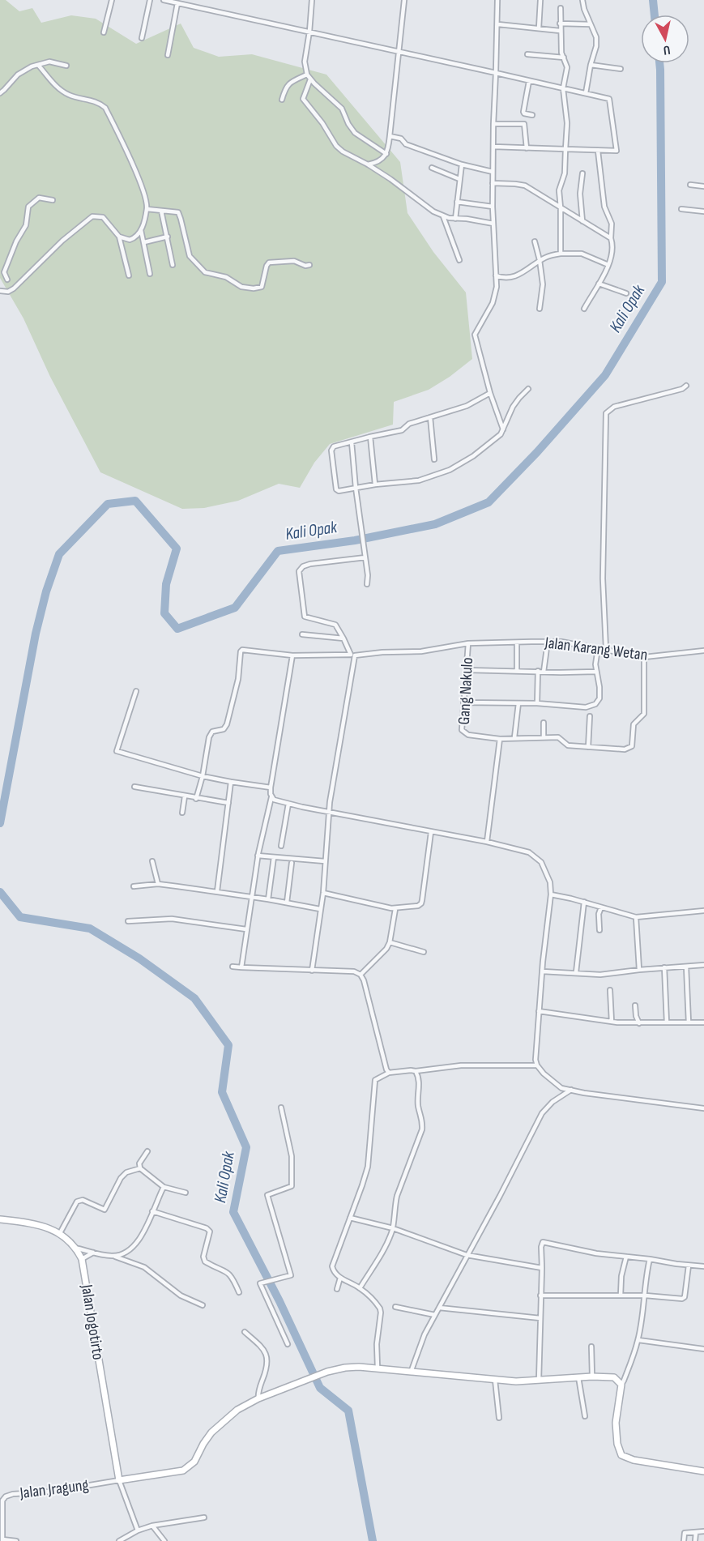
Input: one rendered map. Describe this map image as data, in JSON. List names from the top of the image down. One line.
{"streets":{"street":["Jalan Karang Wetan","Gang Nakulo","Jalan Jogotirto","Jalan Jragung"]},"crossings":[["Jalan Karang Wetan","Gang Nakulo"],["Jalan Jogotirto","Jalan Jragung"]],"water":["Kali Opak"],"north":"bottom"}
